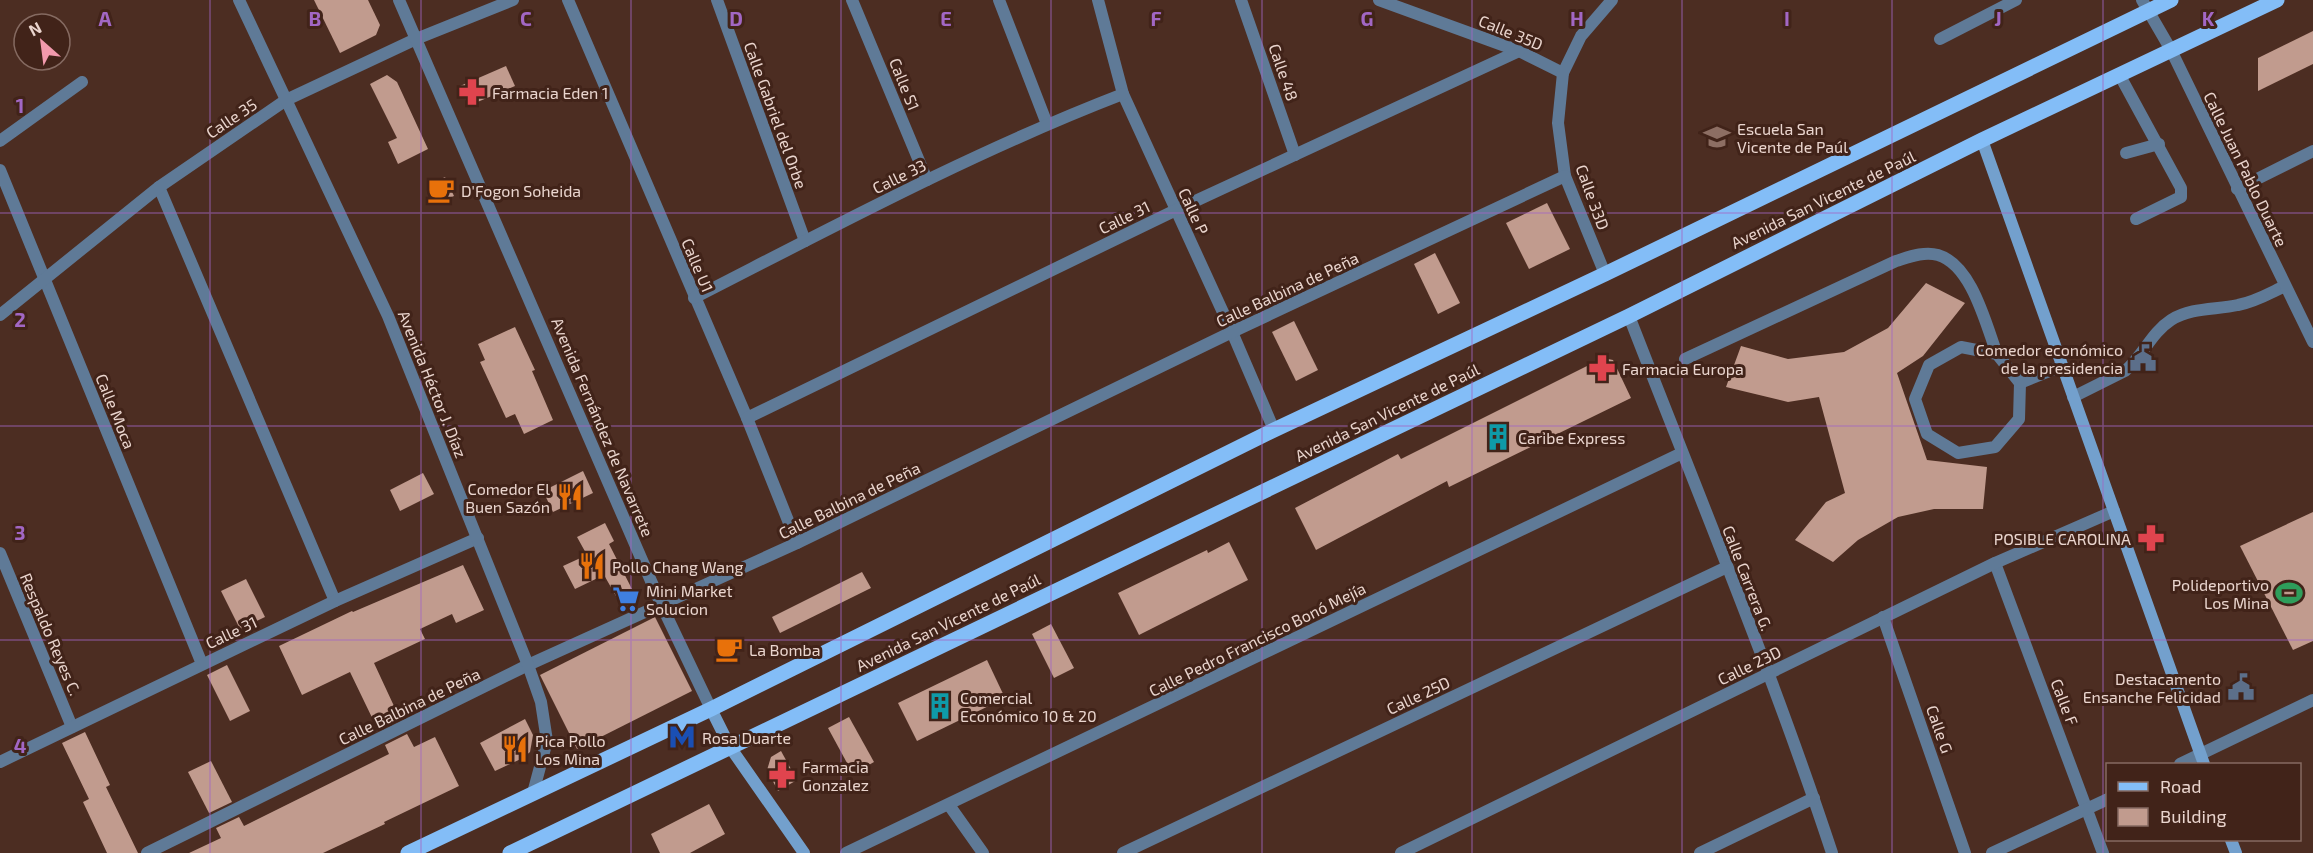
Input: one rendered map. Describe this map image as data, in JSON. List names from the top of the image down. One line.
{"streets":{"main road":["Avenida San Vicente de Paúl","Avenida Fernández de Navarrete"],"street":["Calle 35D","Calle 48","Calle S1","Calle Gabriel del Orbe","Calle 35","Calle Juan Pablo Duarte","Calle 33","Calle 33D","Calle P","Calle 31","Calle U1","Calle Balbina de Peña","Avenida Héctor J. Díaz","Calle Moca","Calle Carrera G.","Respaldo Reyes C.","Calle Pedro Francisco Bonó Mejía","Calle 23D","Calle 25D","Calle F","Calle G"]},"crossings":[["Calle 35D","Calle 33D"],["Calle 35D","Calle 31"],["Calle 48","Calle 31"],["Calle S1","Calle 33"],["Calle Gabriel del Orbe","Calle 33"],["Calle 35","Avenida Héctor J. Díaz"],["Calle 35","Calle Moca"],["Calle 35","Avenida Fernández de Navarrete"],["Calle Juan Pablo Duarte","Avenida San Vicente de Paúl"],["Calle 33","Calle P"],["Calle 33","Calle U1"],["Calle 33D","Avenida San Vicente de Paúl"],["Calle 33D","Calle Balbina de Peña"],["Avenida San Vicente de Paúl","Calle P"],["Avenida San Vicente de Paúl","Avenida Héctor J. Díaz"],["Avenida San Vicente de Paúl","Avenida Fernández de Navarrete"],["Avenida San Vicente de Paúl","Calle Carrera G."],["Calle P","Calle 31"],["Calle P","Calle Balbina de Peña"],["Calle 31","Calle U1"],["Calle 31","Avenida Héctor J. Díaz"],["Calle 31","Calle Moca"],["Calle 31","Respaldo Reyes C."],["Calle U1","Calle Balbina de Peña"],["Calle Balbina de Peña","Avenida Héctor J. Díaz"],["Calle Balbina de Peña","Avenida Fernández de Navarrete"],["Calle Carrera G.","Calle Pedro Francisco Bonó Mejía"],["Calle Carrera G.","Calle 23D"],["Calle Carrera G.","Calle 25D"],["Calle 23D","Calle F"],["Calle 23D","Calle G"]],"places":{"pharmacy":["Farmacia Eden 1","Farmacia Europa","POSIBLE CAROLINA","Farmacia Gonzalez"],"school or university":["Escuela San Vicente de Paúl"],"cafe":["D'Fogon Soheida","La Bomba"],"public building":["Comedor económico de la presidencia","Destacamento Ensanche Felicidad"],"building":["Caribe Express","Comercial Económico 10 & 20"],"restaurant":["Comedor El Buen Sazón","Pollo Chang Wang","Pica Pollo Los Mina"],"sports":["Polideportivo Los Mina"],"supermarket":["Mini Market Solucion"],"metro station":["Rosa Duarte"]},"legend":["Road","Building"],"north":"top left","grid":{"columns":["A","B","C","D","E","F","G","H","I","J","K"],"rows":["1","2","3","4"]}}
